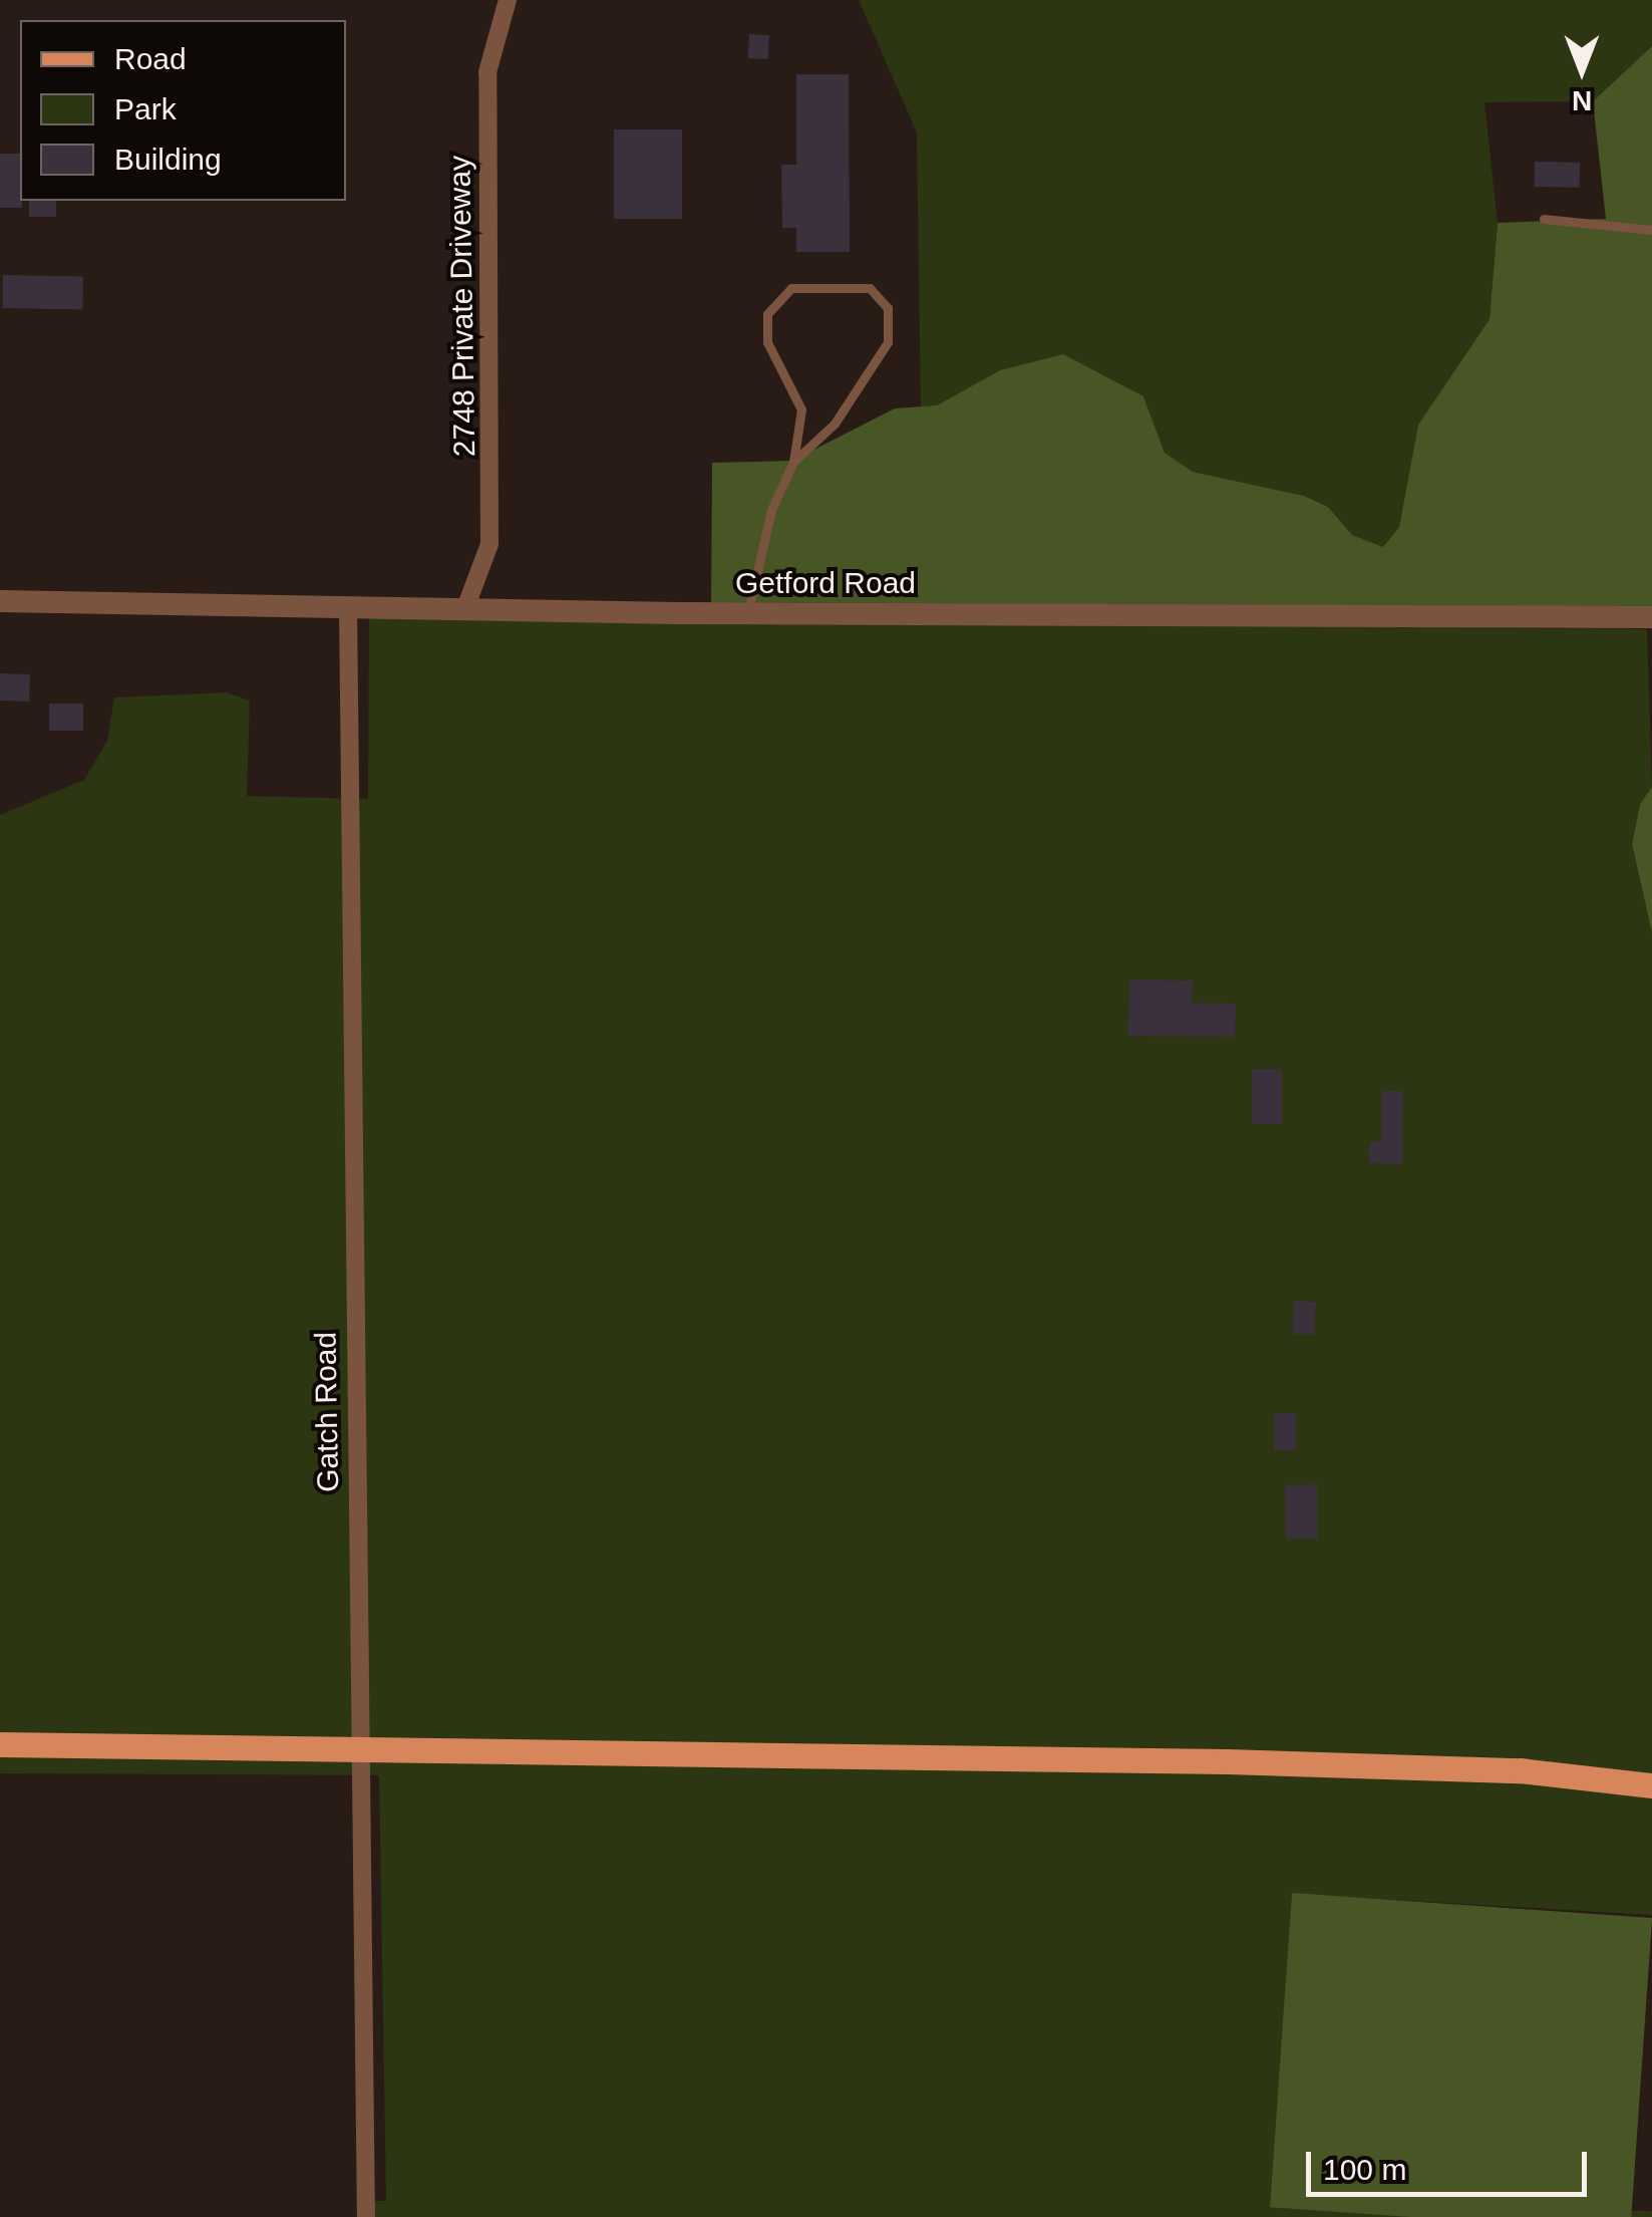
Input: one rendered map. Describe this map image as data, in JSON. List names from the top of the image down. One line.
{"streets":{"street":["2748 Private Driveway","Getford Road","Gatch Road"]},"crossings":[["2748 Private Driveway","Getford Road"],["Getford Road","Gatch Road"]],"legend":["Road","Park","Building"],"scale_bar":"100 m","north":"bottom"}
